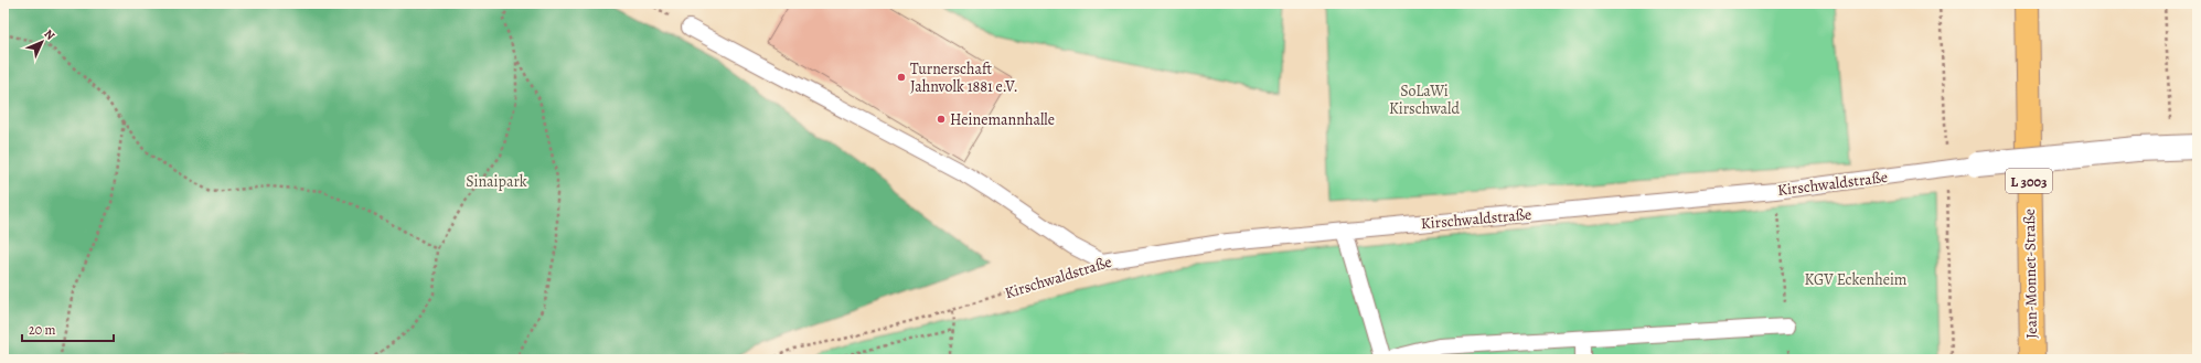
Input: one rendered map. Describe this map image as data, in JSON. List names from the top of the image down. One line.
{"streets":{"main road":["L 3003","Jean-Monnet-Straße"],"street":["Kirschwaldstraße"]},"parks":["SoLaWi Kirschwald","Sinaipark","KGV Eckenheim"],"places":["Turnerschaft Jahnvolk 1881 e.V.","Heinemannhalle"],"scale_bar":"20 m","north":"top right"}
